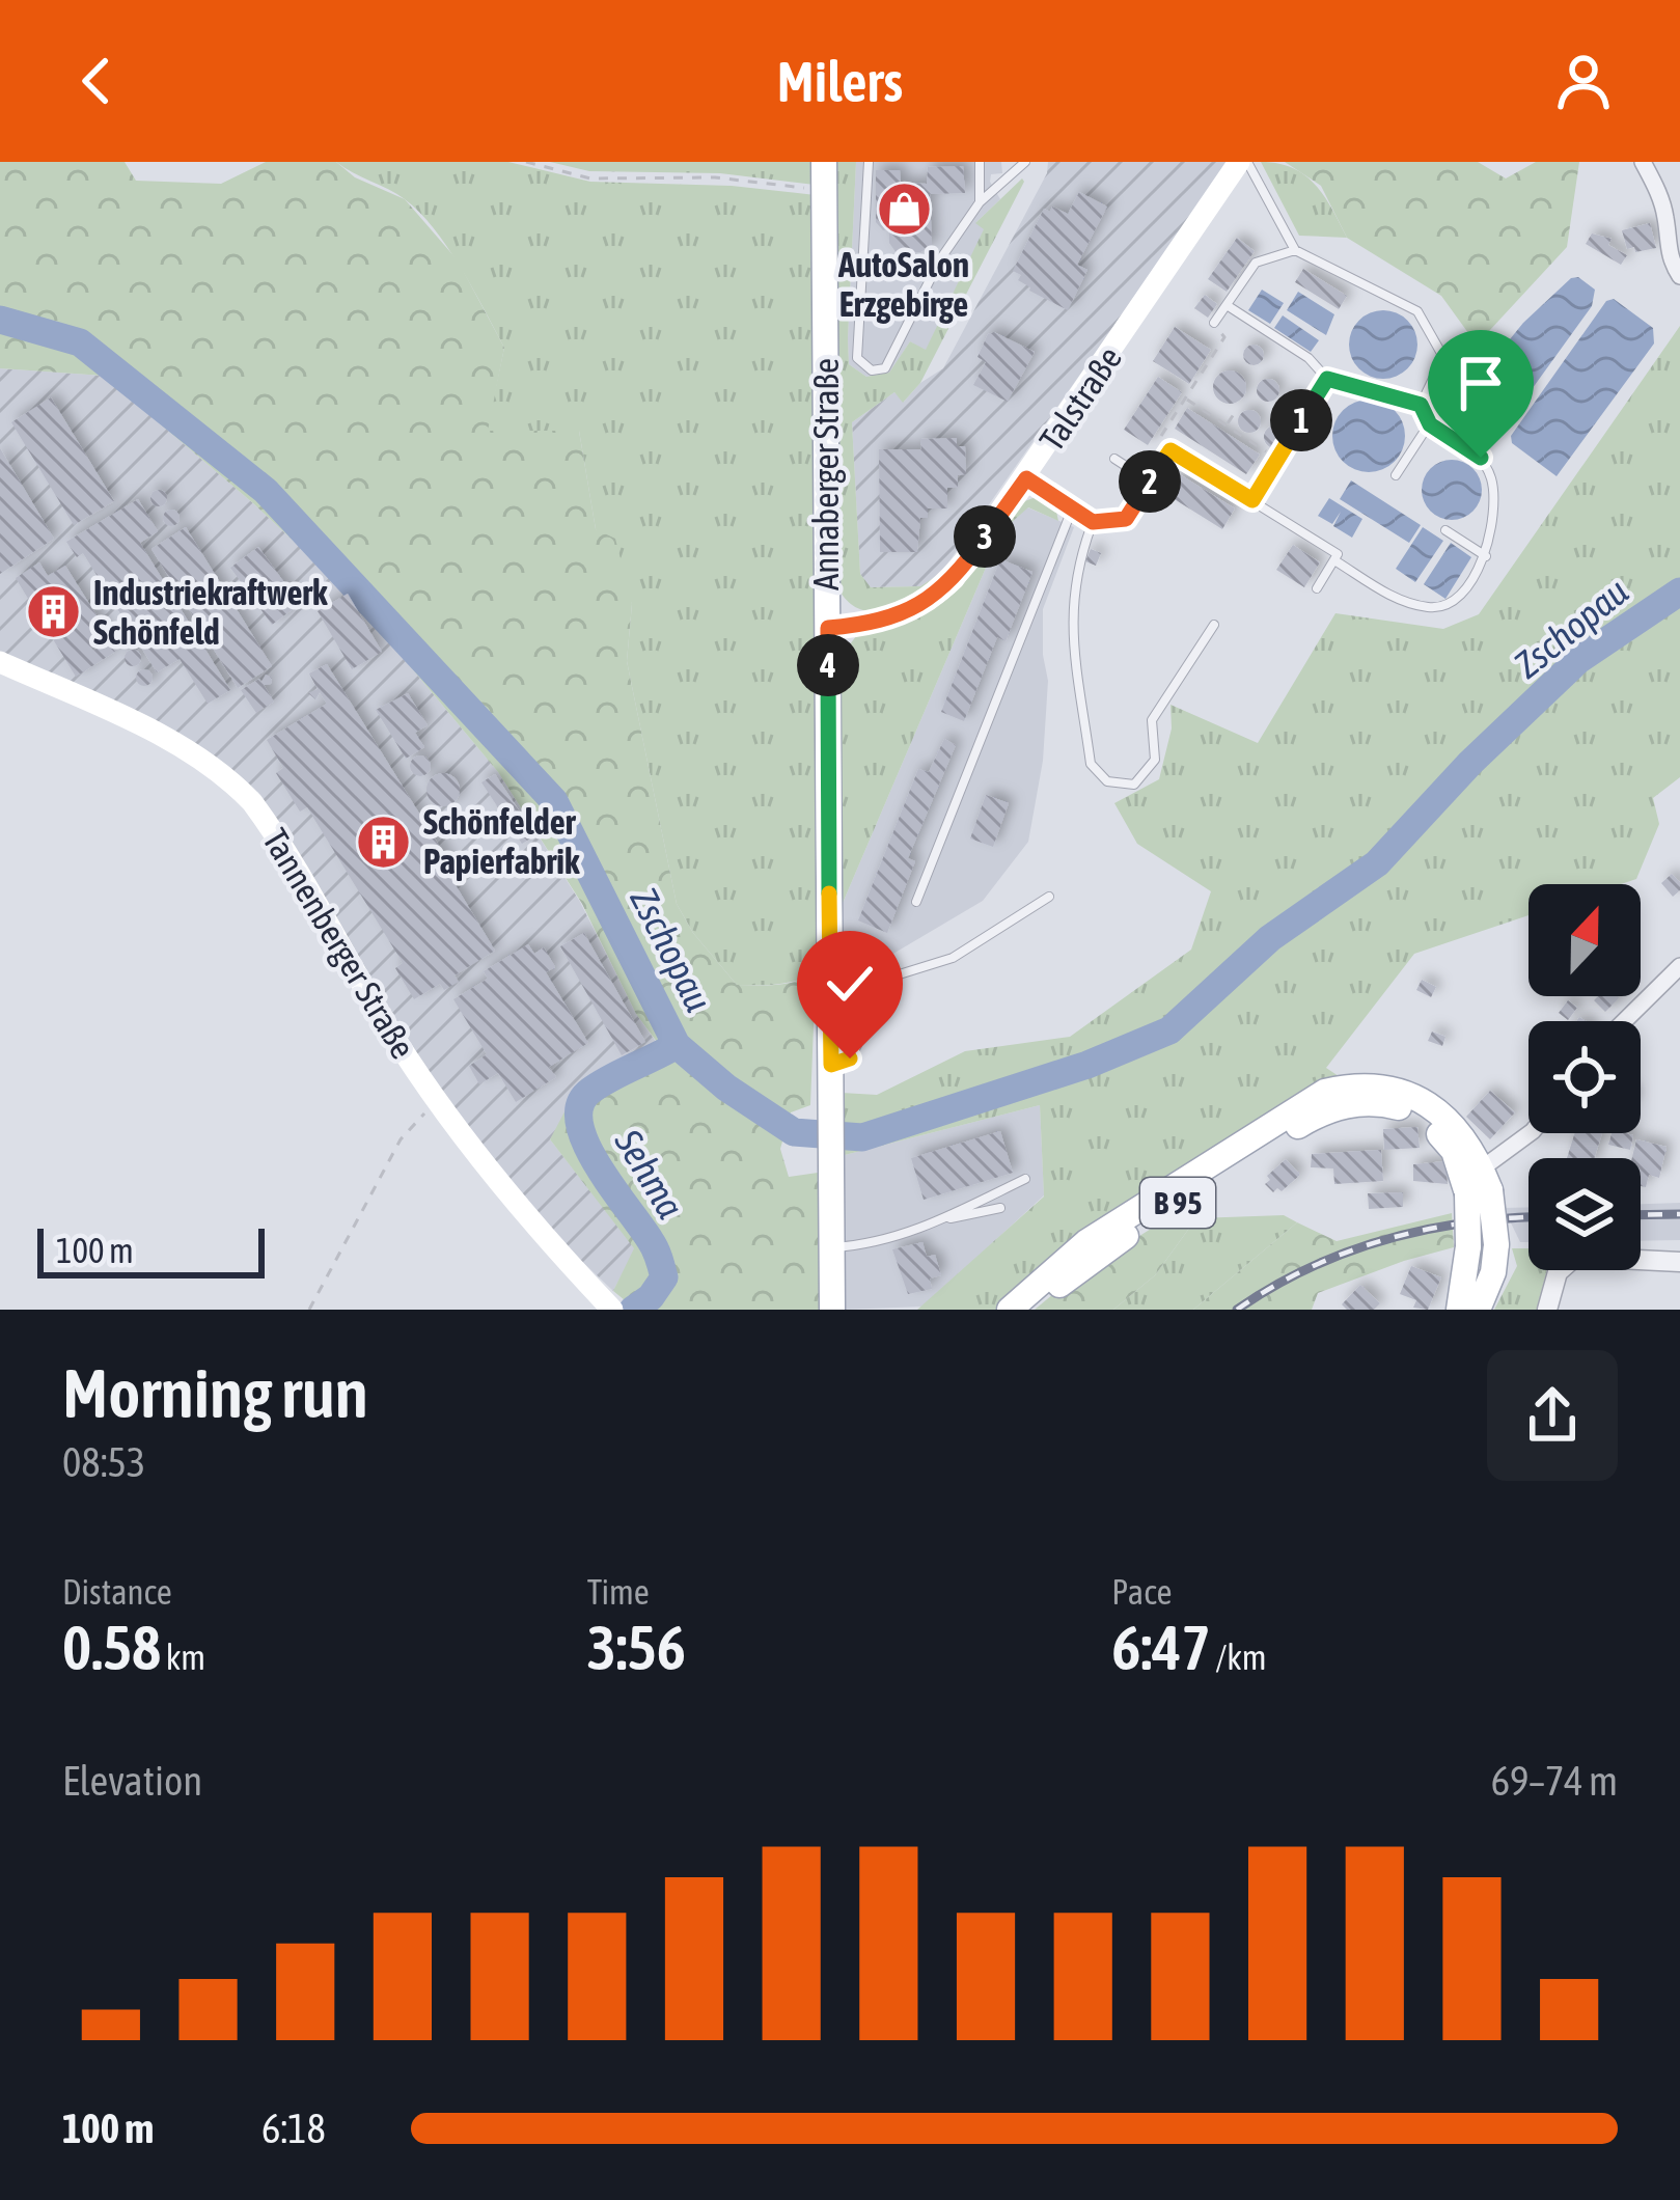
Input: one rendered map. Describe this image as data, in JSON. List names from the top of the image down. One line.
{"streets":{"main road":["Talstraße","Annaberger Straße","Tannenberger Straße","B 95"]},"crossings":[["Talstraße","Annaberger Straße"]],"water":["Zschopau","Sehma"],"places":{"shop":["AutoSalon Erzgebirge"],"building":["Industriekraftwerk Schönfeld","Schönfelder Papierfabrik"]},"scale_bar":"100 m","north":"top","page":{"header":"Milers","pins":["1","2","3","4"],"scale":"100 m","heading":["Morning run","08:53"],"stats":[["Distance","0.58 km"],["Time","3:56"],["Pace","6:47 /km"]],"chart":["Elevation","69–74 m"],"list":[{"name":"100 m","note":"6:18"}]}}
